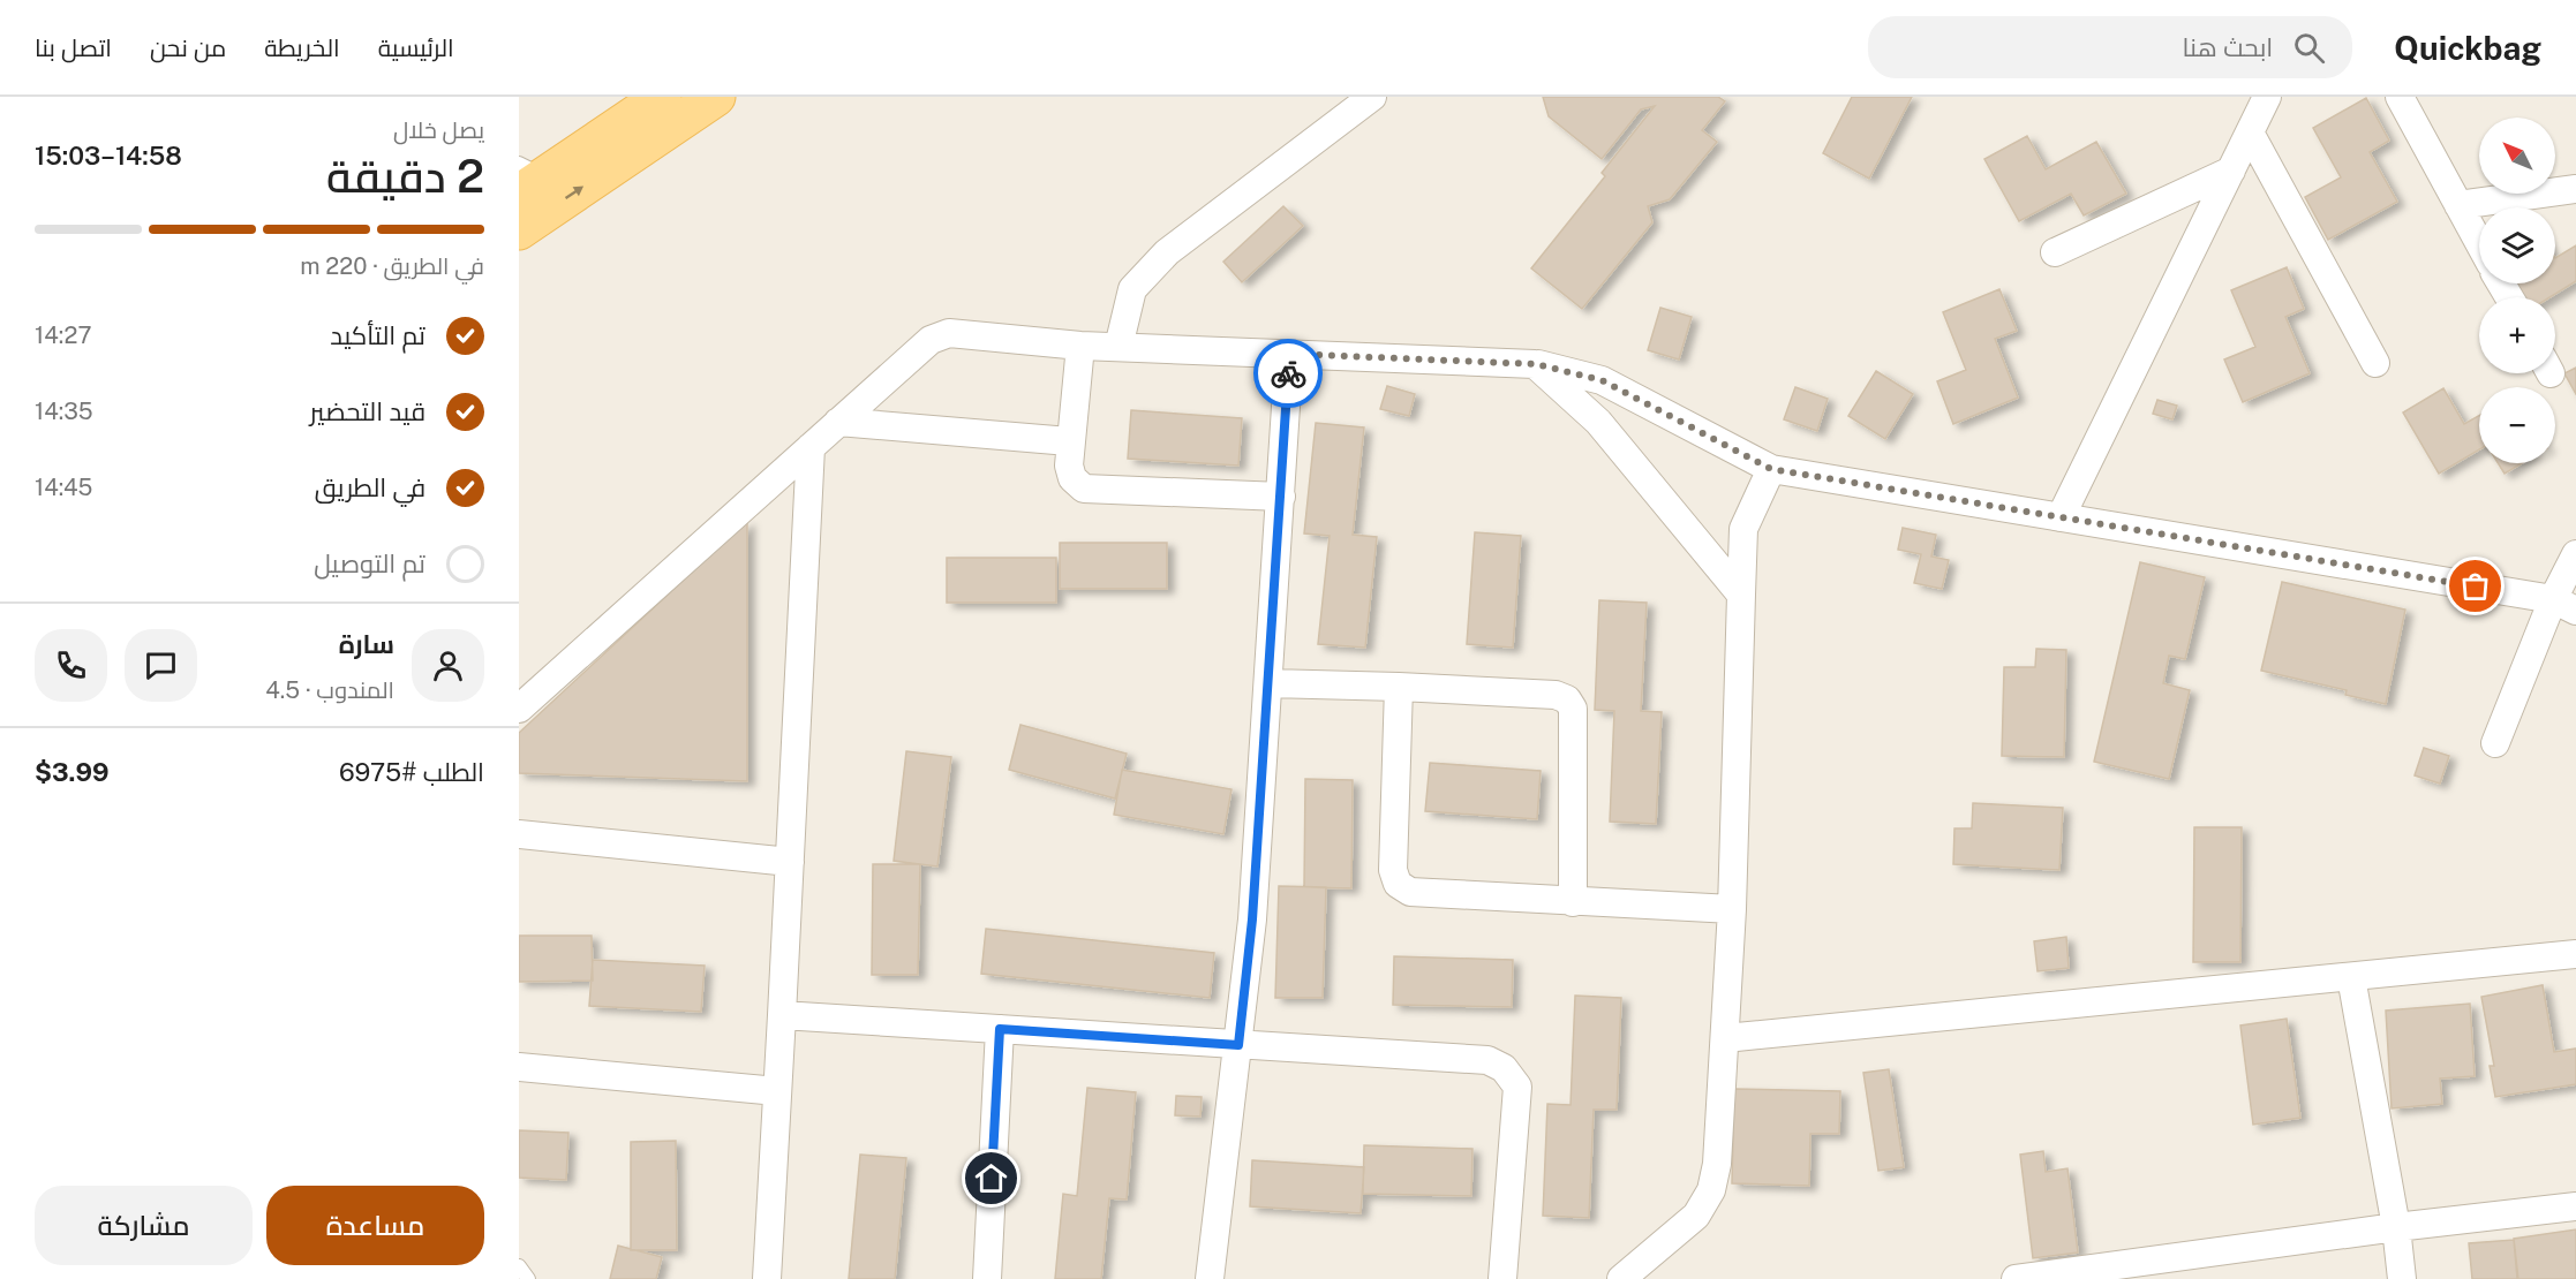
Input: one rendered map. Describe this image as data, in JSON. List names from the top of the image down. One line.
{"north":"top left","page":{"header":"Quickbag","search":"ابحث هنا","nav":["الرئيسية","الخريطة","من نحن","اتصل بنا"],"heading":["2 دقيقة","يصل خلال","14:58–15:03"],"panel":["سارة","المندوب · 4.5","الطلب #6975","$3.99"],"map_buttons":["+","−"],"bar":"في الطريق · 220 m","list":[["تم التأكيد","14:27"],["قيد التحضير","14:35"],["في الطريق","14:45"],"تم التوصيل"],"buttons":["مساعدة","مشاركة"]}}
